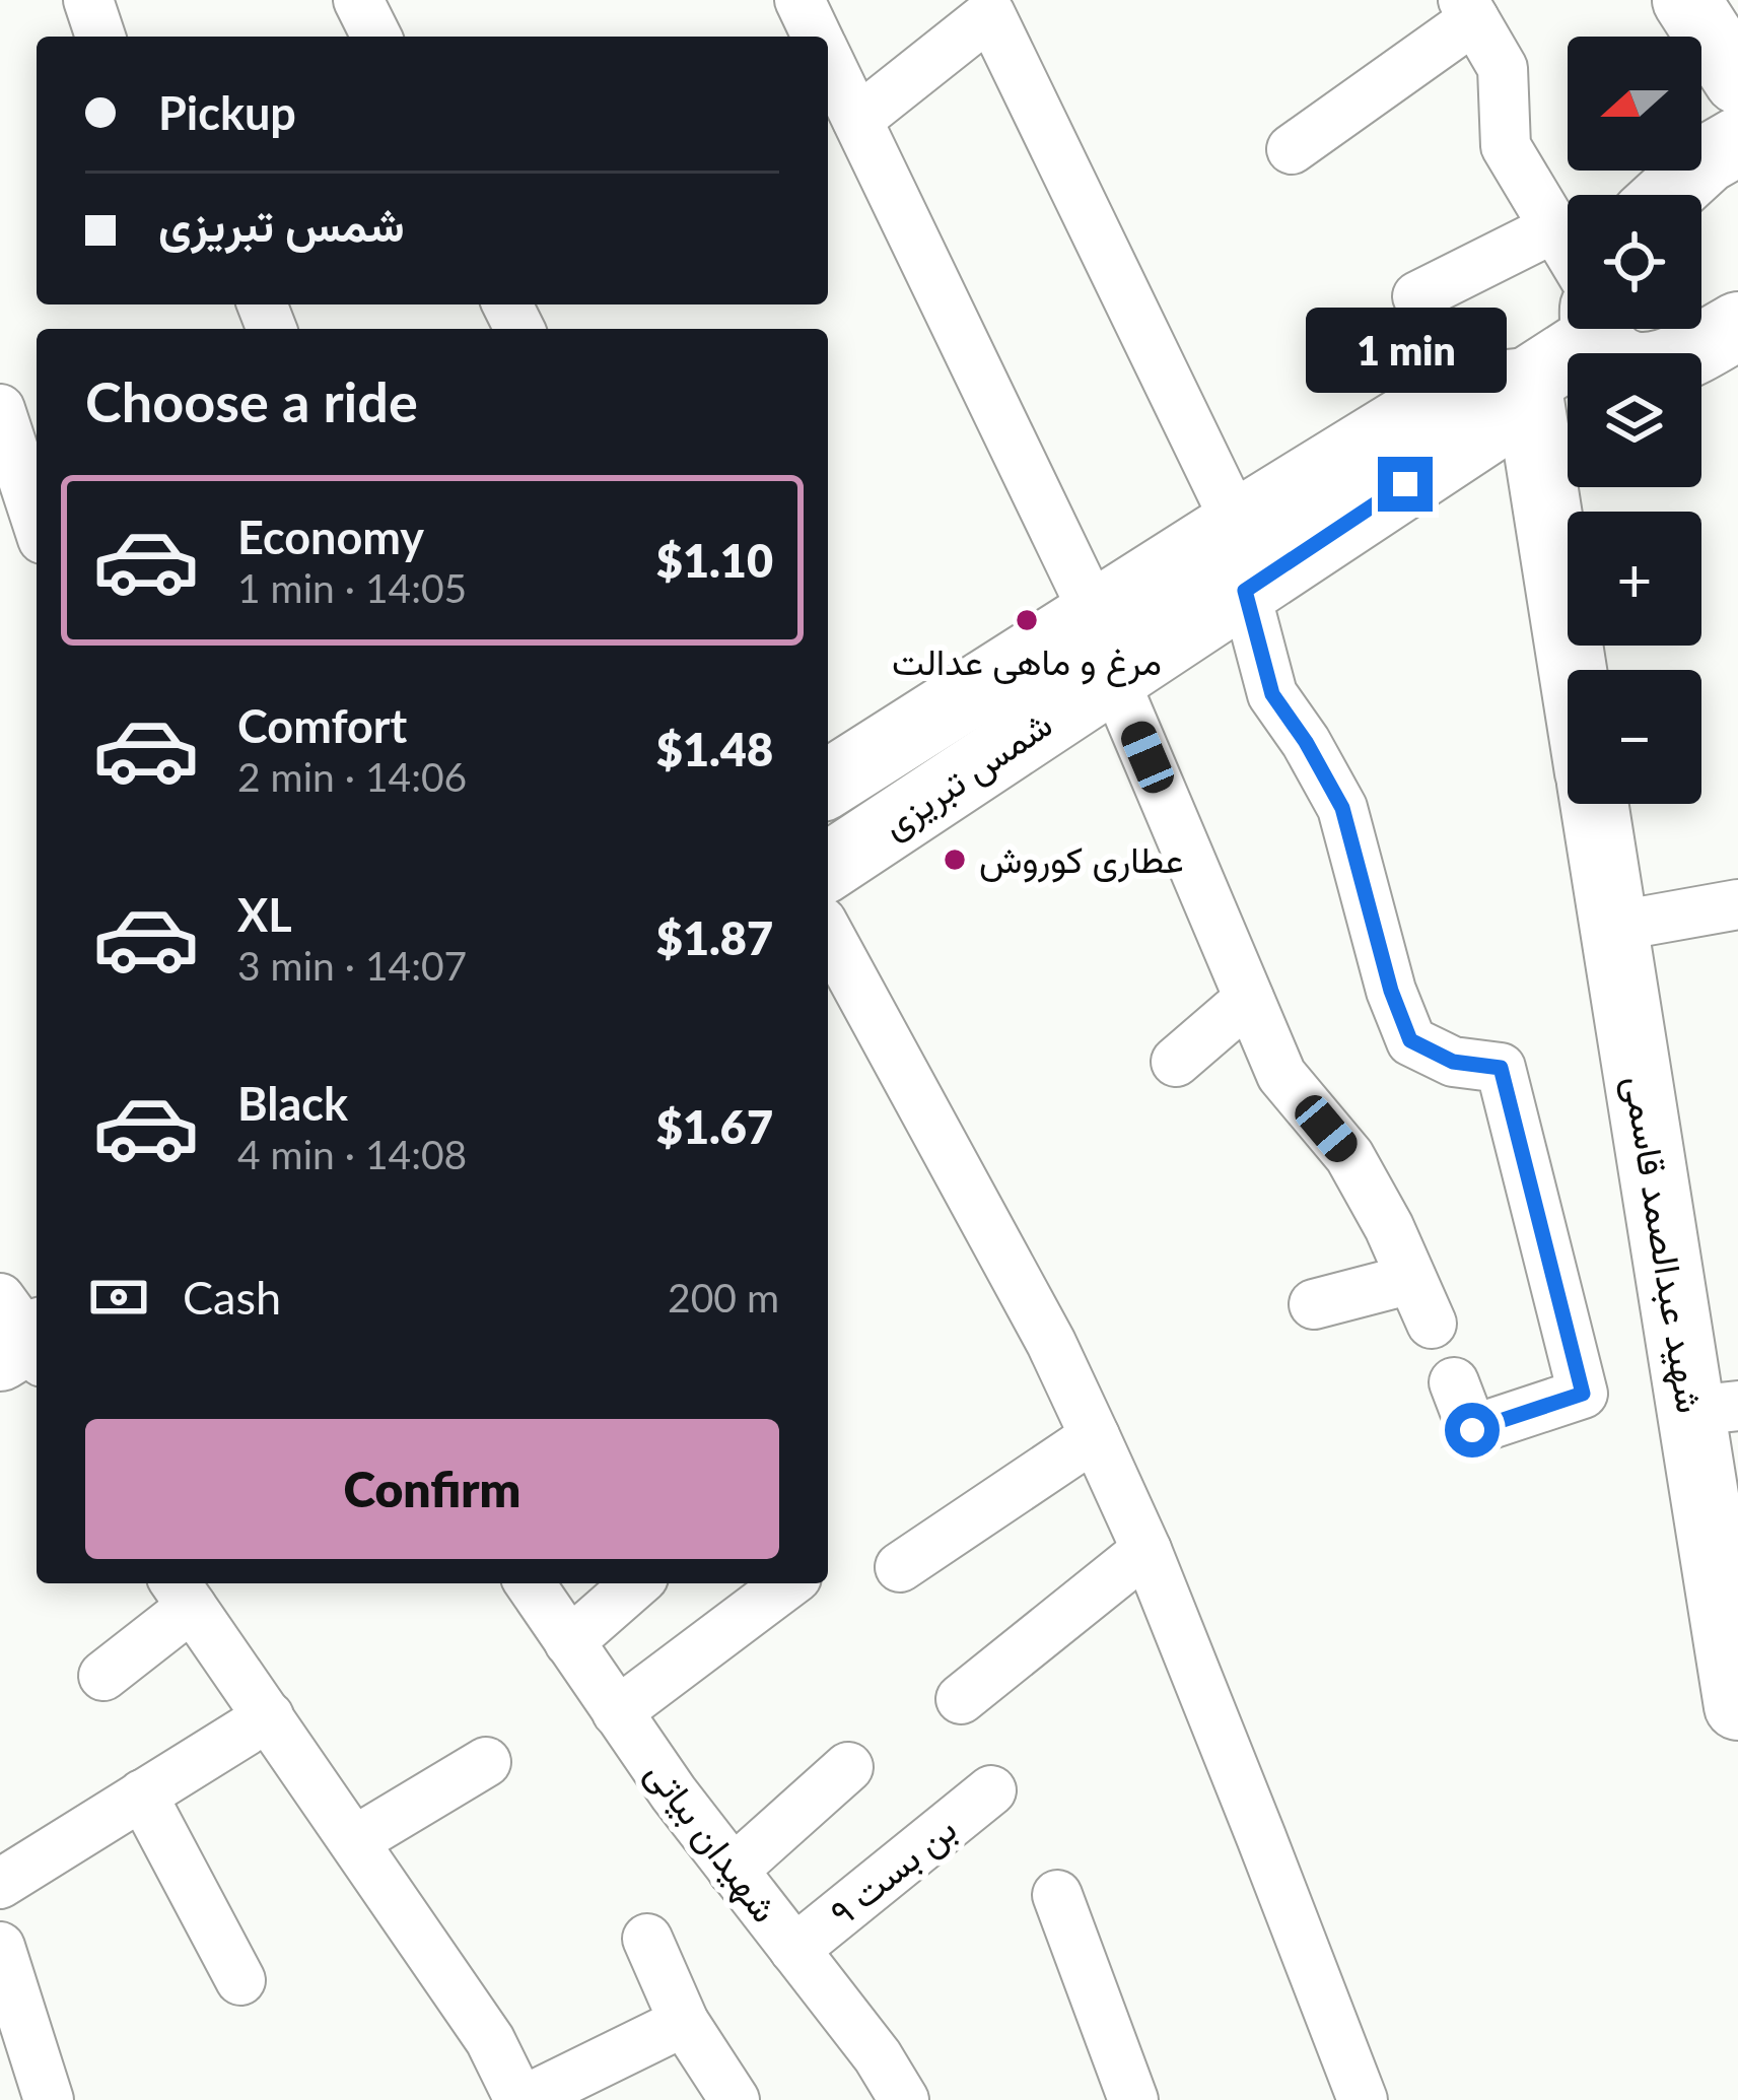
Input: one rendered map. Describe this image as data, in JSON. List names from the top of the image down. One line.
{"streets":{"main road":["شمس تبریزی","شهید عبدالصمد قاسمی"],"street":["شهیدان بیاتی","بن بست ۹"]},"crossings":[["شهیدان بیاتی","بن بست ۹"]],"places":["مرغ و ماهی عدالت","عطاری کوروش"],"north":"left","page":{"map_buttons":["+","−"],"banner":["Pickup","شمس تبریزی"],"bubble":"1 min","heading":"Choose a ride","list":[{"name":"Economy","note":"1 min · 14:05","value":"$1.10"},{"name":"Comfort","note":"2 min · 14:06","value":"$1.48"},{"name":"XL","note":"3 min · 14:07","value":"$1.87"},{"name":"Black","note":"4 min · 14:08","value":"$1.67"}],"pay":["Cash","200 m"],"buttons":"Confirm"}}
